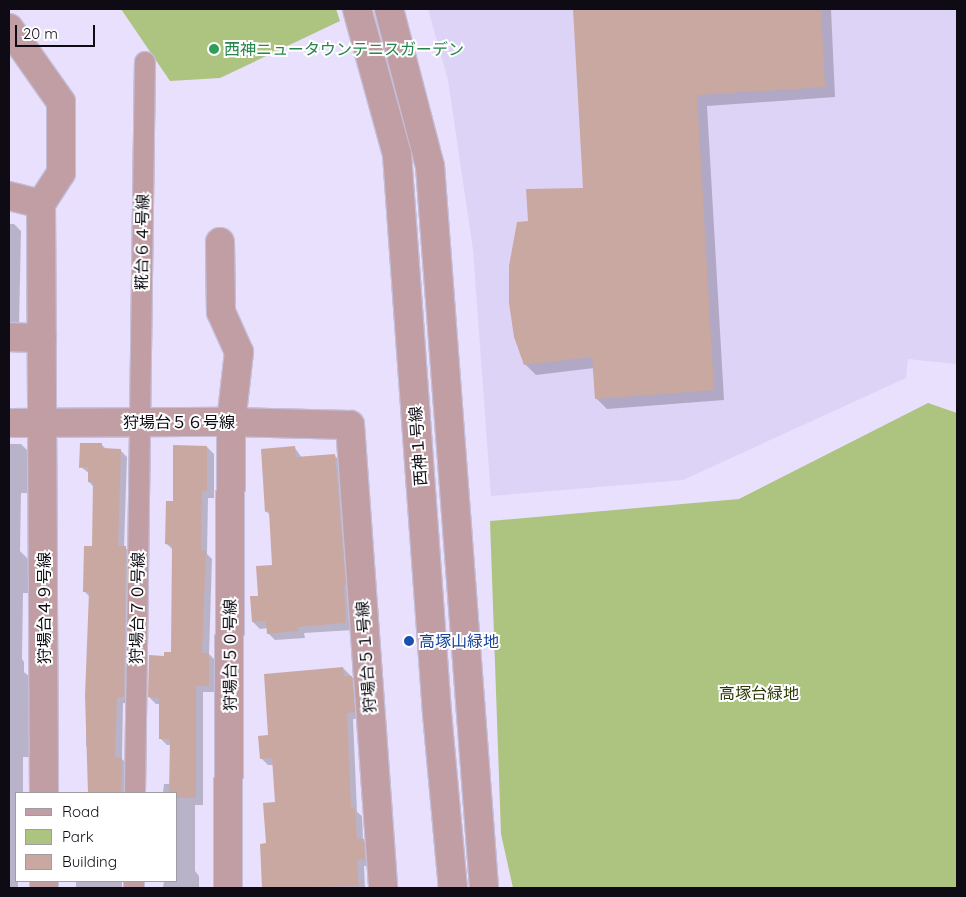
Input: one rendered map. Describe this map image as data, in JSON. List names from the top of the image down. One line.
{"streets":{"street":["糀台６４号線","狩場台５６号線","西神１号線","狩場台４９号線","狩場台７０号線","狩場台５０号線","狩場台５１号線"]},"crossings":[["糀台６４号線","狩場台５６号線"],["糀台６４号線","狩場台７０号線"],["狩場台５６号線","狩場台４９号線"],["狩場台５６号線","狩場台７０号線"],["狩場台５６号線","狩場台５０号線"],["狩場台５６号線","狩場台５１号線"]],"parks":["高塚台緑地"],"places":["西神ニュータウンテニスガーデン","高塚山緑地"],"legend":["Road","Park","Building"],"scale_bar":"20 m"}
